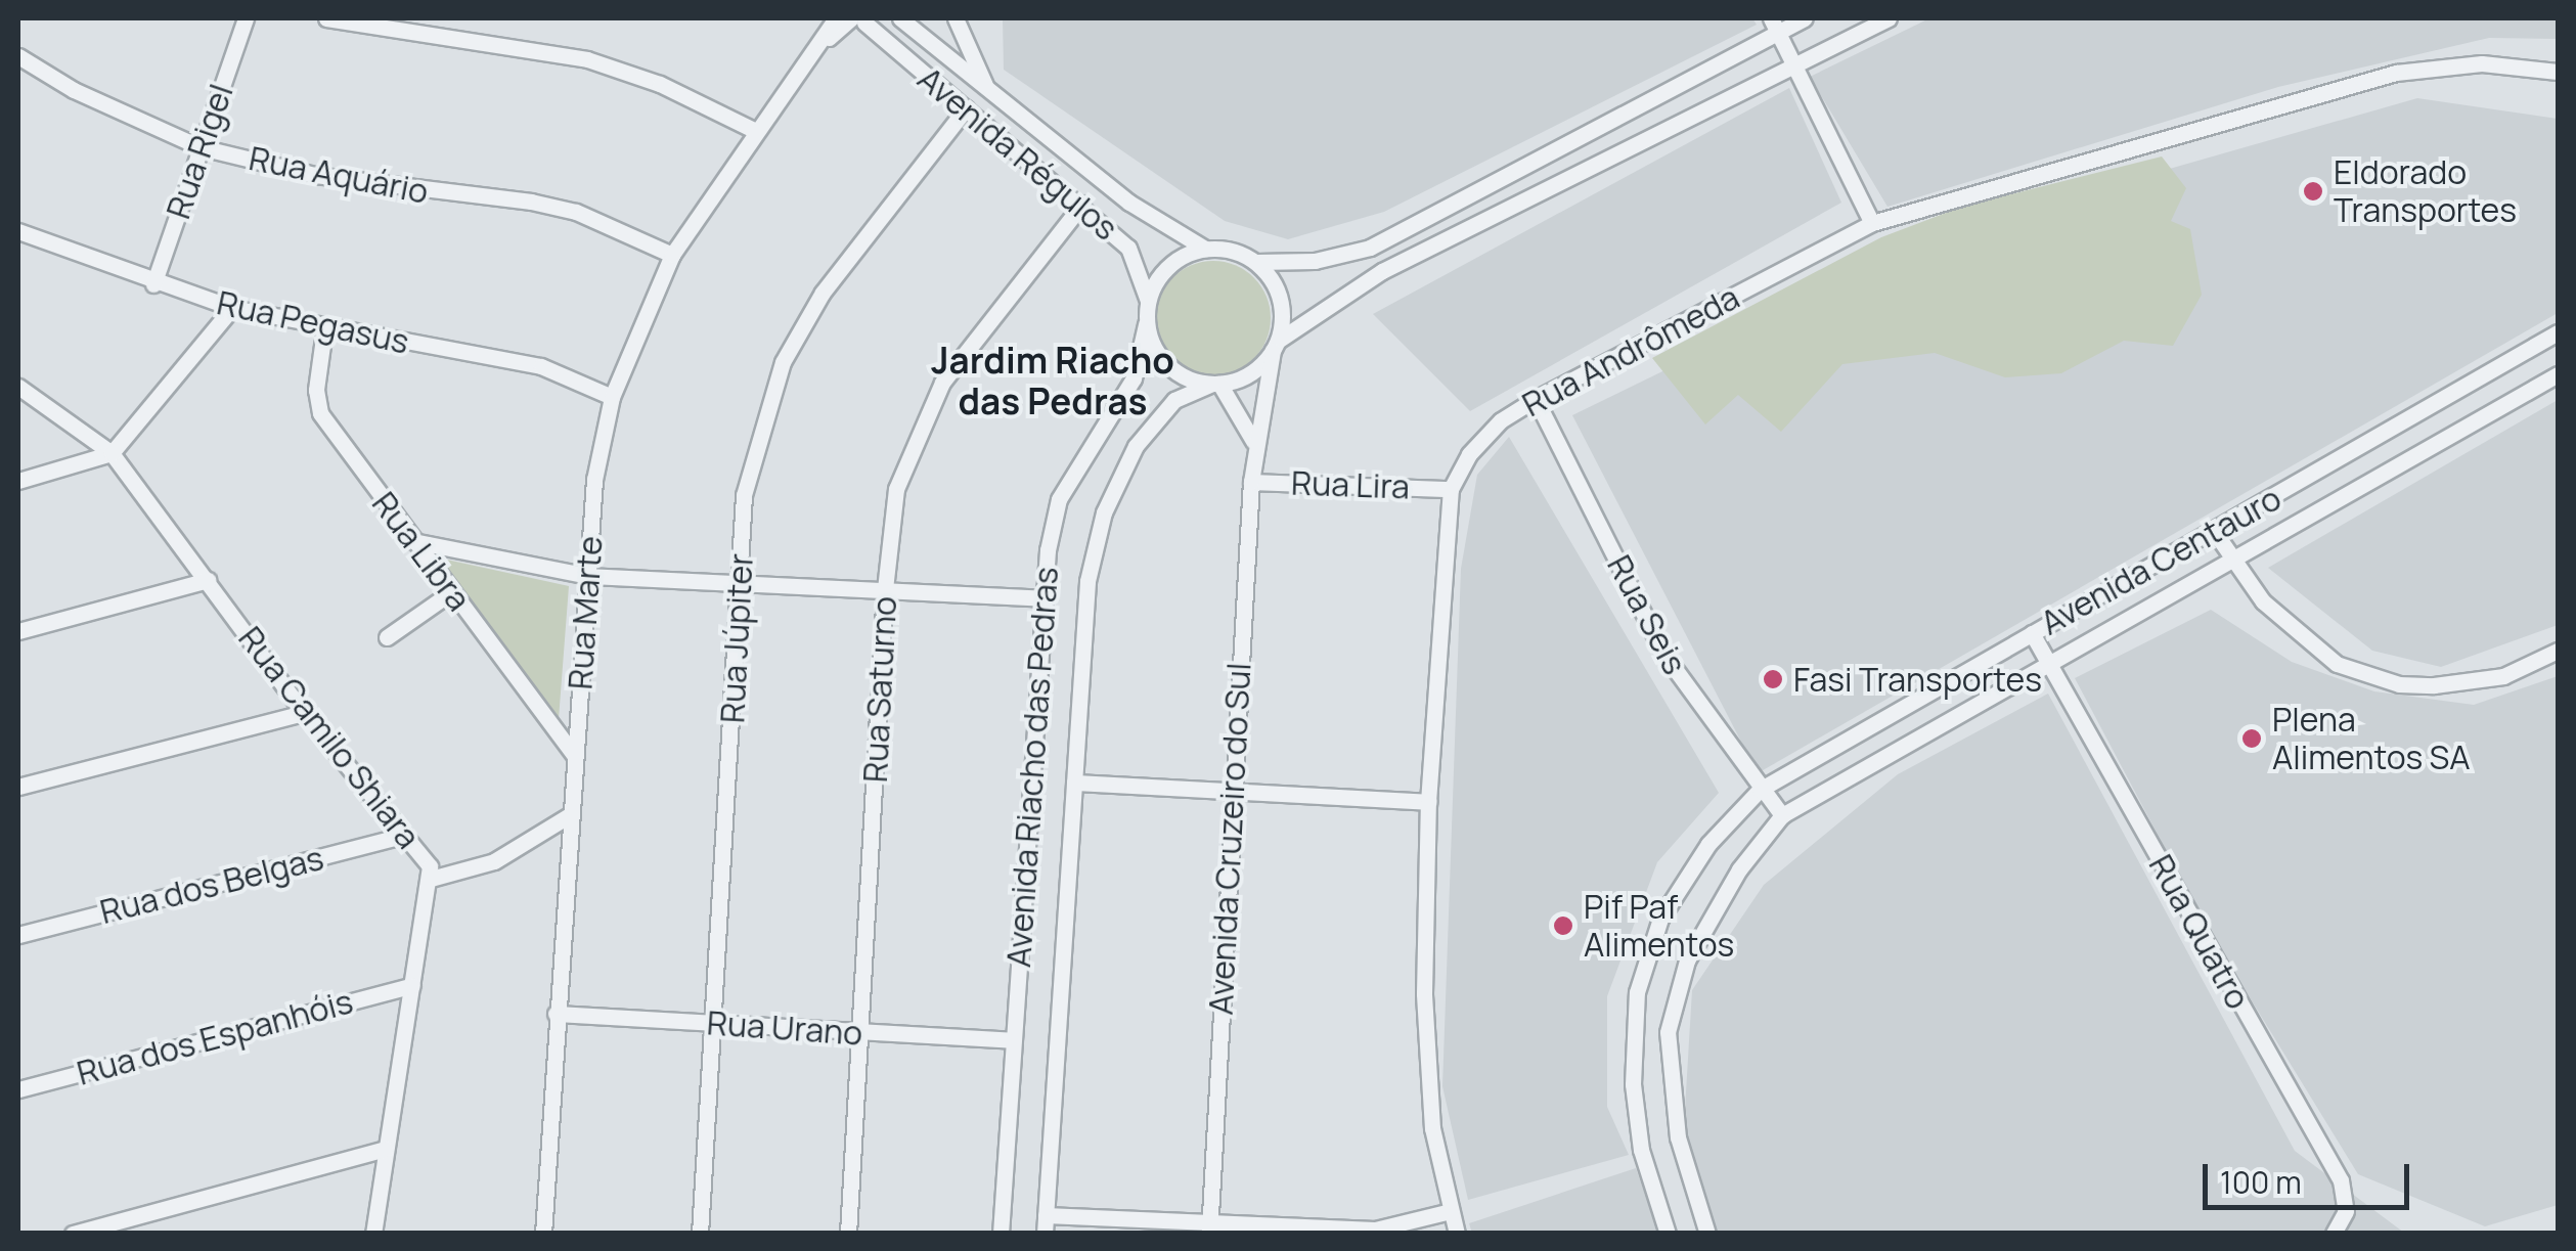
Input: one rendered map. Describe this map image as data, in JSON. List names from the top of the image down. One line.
{"streets":{"street":["Rua Rigel","Avenida Régulos","Rua Aquário","Rua Pegasus","Rua Andrômeda","Rua Lira","Rua Libra","Avenida Centauro","Rua Marte","Rua Seis","Rua Júpiter","Rua Saturno","Rua Camilo Shiara","Avenida Riacho das Pedras","Avenida Cruzeiro do Sul","Rua dos Belgas","Rua Quatro","Rua Urano","Rua dos Espanhóis"]},"crossings":[["Rua Rigel","Rua Aquário"],["Rua Rigel","Rua Pegasus"],["Avenida Régulos","Rua Marte"],["Avenida Régulos","Rua Júpiter"],["Avenida Régulos","Rua Saturno"],["Avenida Régulos","Avenida Riacho das Pedras"],["Avenida Régulos","Avenida Cruzeiro do Sul"],["Rua Aquário","Rua Marte"],["Rua Pegasus","Rua Libra"],["Rua Pegasus","Rua Marte"],["Rua Andrômeda","Rua Lira"],["Rua Andrômeda","Rua Seis"],["Rua Lira","Avenida Cruzeiro do Sul"],["Rua Libra","Rua Marte"],["Avenida Centauro","Rua Seis"],["Avenida Centauro","Rua Quatro"],["Rua Marte","Rua Urano"],["Rua Júpiter","Rua Urano"],["Rua Saturno","Rua Urano"],["Rua Camilo Shiara","Rua dos Belgas"],["Rua Camilo Shiara","Rua dos Espanhóis"],["Avenida Riacho das Pedras","Avenida Cruzeiro do Sul"],["Avenida Riacho das Pedras","Rua Urano"]],"districts":["Jardim Riacho das Pedras"],"places":["Eldorado Transportes","Fasi Transportes","Plena Alimentos SA","Pif Paf Alimentos"],"scale_bar":"100 m"}
